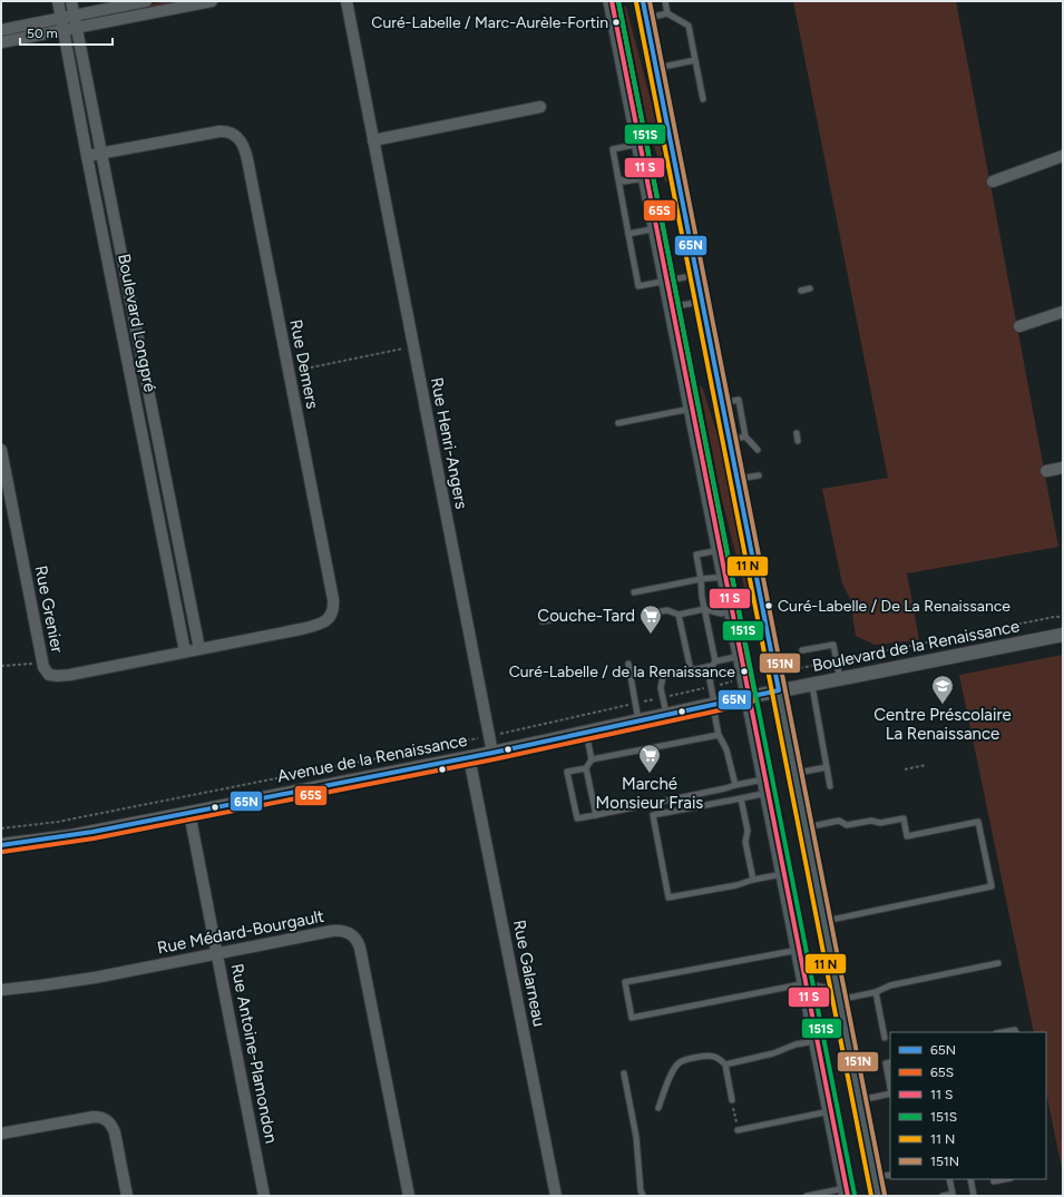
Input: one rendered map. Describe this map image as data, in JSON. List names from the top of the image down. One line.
{"streets":{"street":["Boulevard Longpré","Rue Demers","Rue Henri-Angers","Rue Grenier","Boulevard de la Renaissance","Avenue de la Renaissance","Rue Médard-Bourgault","Rue Galarneau","Rue Antoine-Plamondon"]},"crossings":[["Boulevard Longpré","Rue Demers"],["Boulevard Longpré","Rue Grenier"],["Rue Demers","Rue Grenier"],["Rue Henri-Angers","Avenue de la Renaissance"],["Boulevard de la Renaissance","Avenue de la Renaissance"],["Avenue de la Renaissance","Rue Galarneau"],["Avenue de la Renaissance","Rue Antoine-Plamondon"],["Rue Médard-Bourgault","Rue Antoine-Plamondon"]],"places":{"other":["Curé-Labelle / Marc-Aurèle-Fortin","Curé-Labelle / De La Renaissance","Curé-Labelle / de la Renaissance"],"supermarket":["Couche-Tard","Marché Monsieur Frais"],"school or university":["Centre Préscolaire La Renaissance"]},"lines":["transit line 65N","transit line 65S","transit line 151S","transit line 151N"],"legend":["65N","65S","11 S","151S","11 N","151N"],"scale_bar":"50 m"}
